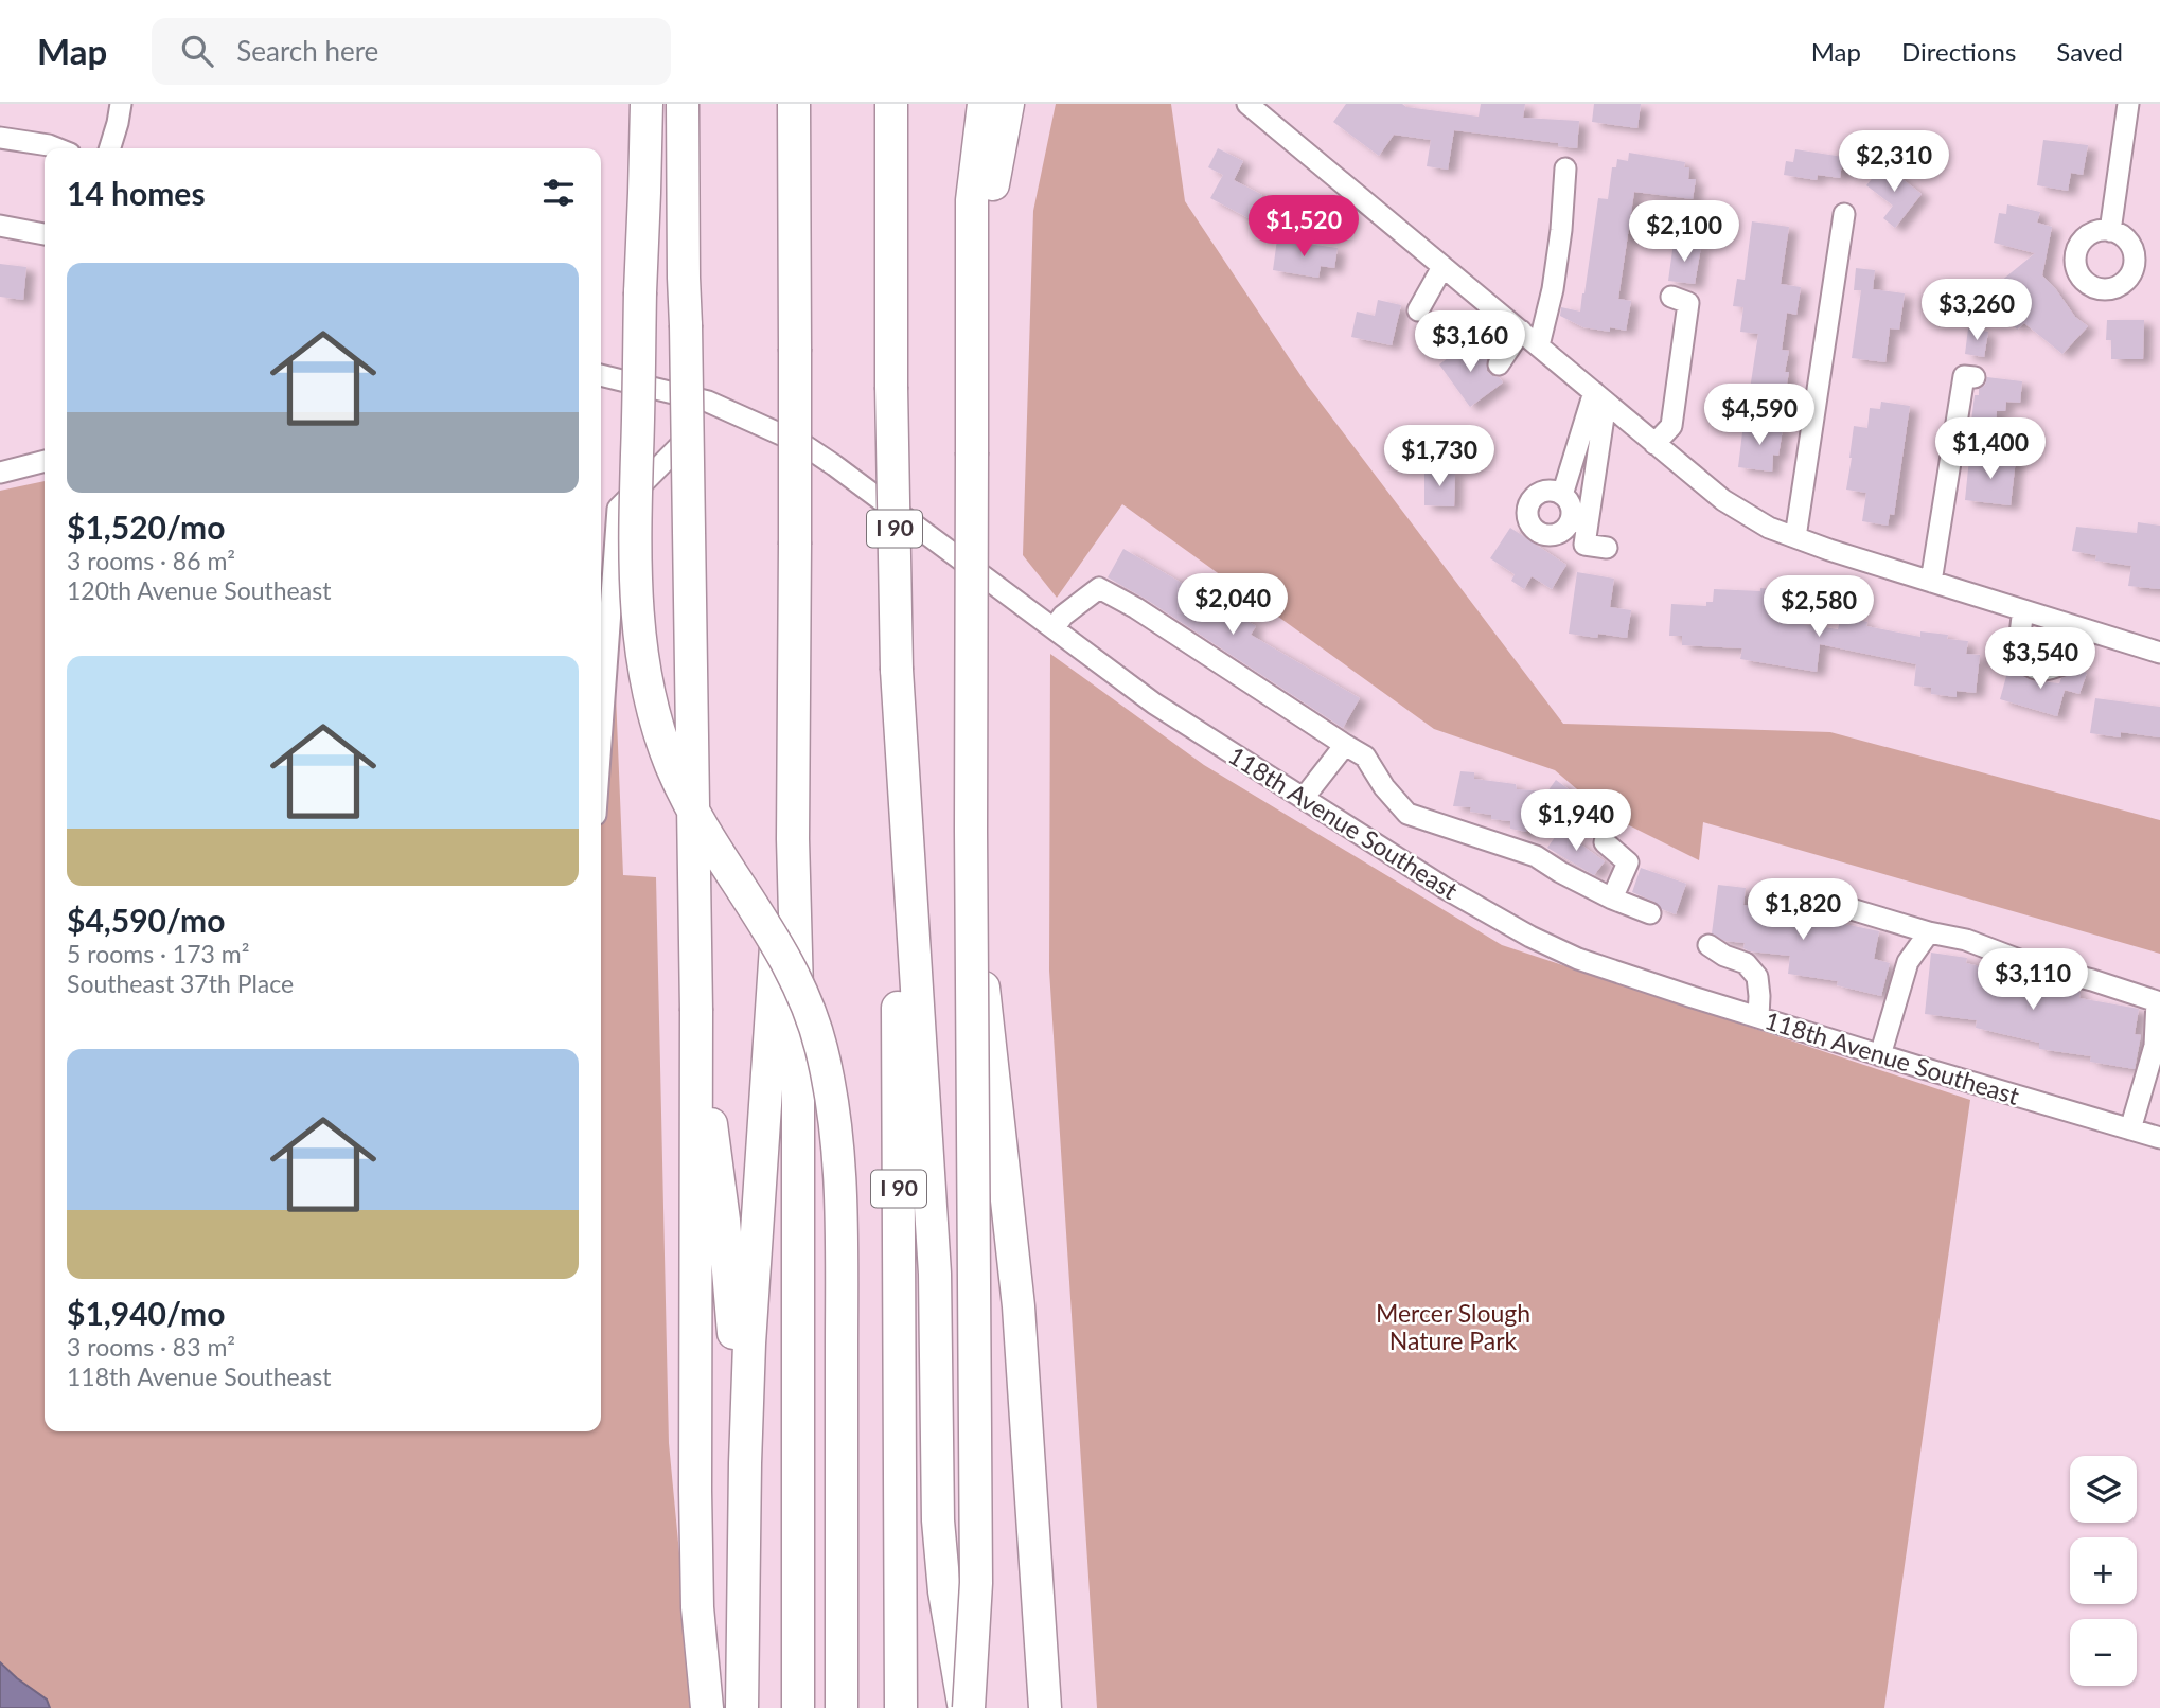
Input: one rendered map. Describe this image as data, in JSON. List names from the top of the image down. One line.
{"streets":{"highway":["I 90"],"street":["118th Avenue Southeast"]},"parks":["Mercer Slough Nature Park"],"page":{"header":"Map","search":"Search here","nav":["Map","Directions","Saved"],"price":["$2,310","$1,520","$2,100","$3,260","$3,160","$4,590","$1,400","$1,730","$2,040","$2,580","$3,540","$1,940","$1,820","$3,110"],"heading":"14 homes","list":[{"name":"$1,520/mo","note":"3 rooms · 86 m² · 120th Avenue Southeast"},{"name":"$4,590/mo","note":"5 rooms · 173 m² · Southeast 37th Place"},{"name":"$1,940/mo","note":"3 rooms · 83 m² · 118th Avenue Southeast"}],"map_buttons":["+","−"]}}
